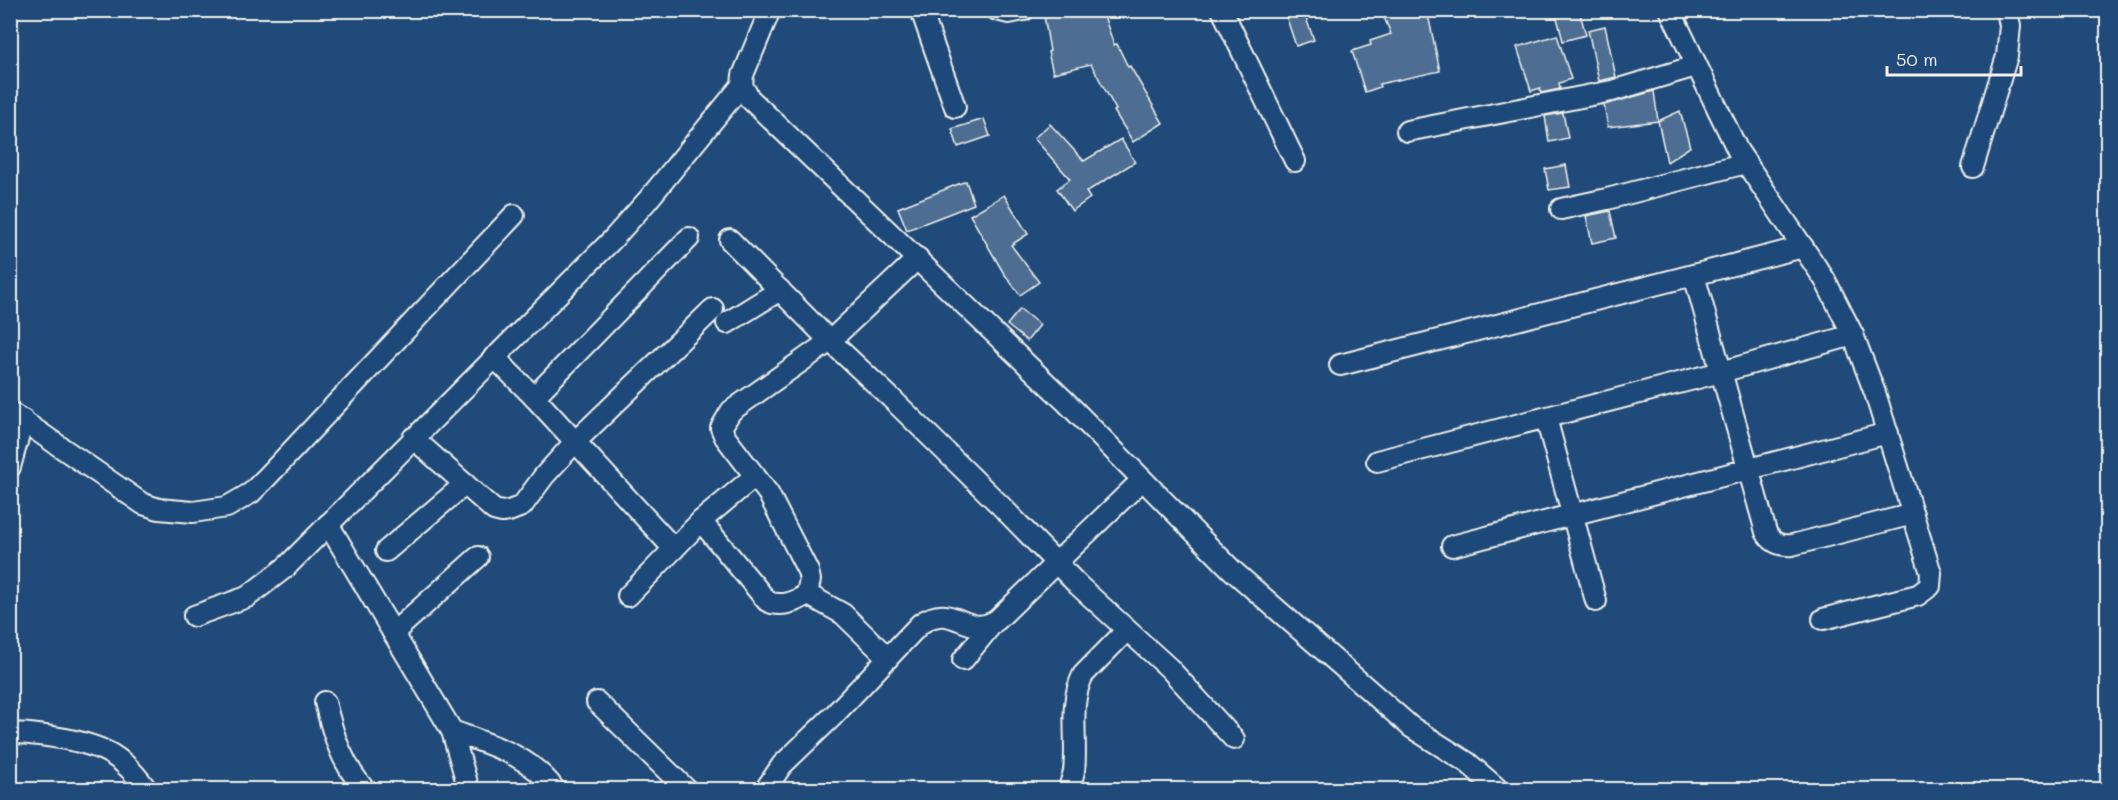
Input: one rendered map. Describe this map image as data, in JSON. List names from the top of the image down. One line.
{"scale_bar":"50 m"}
